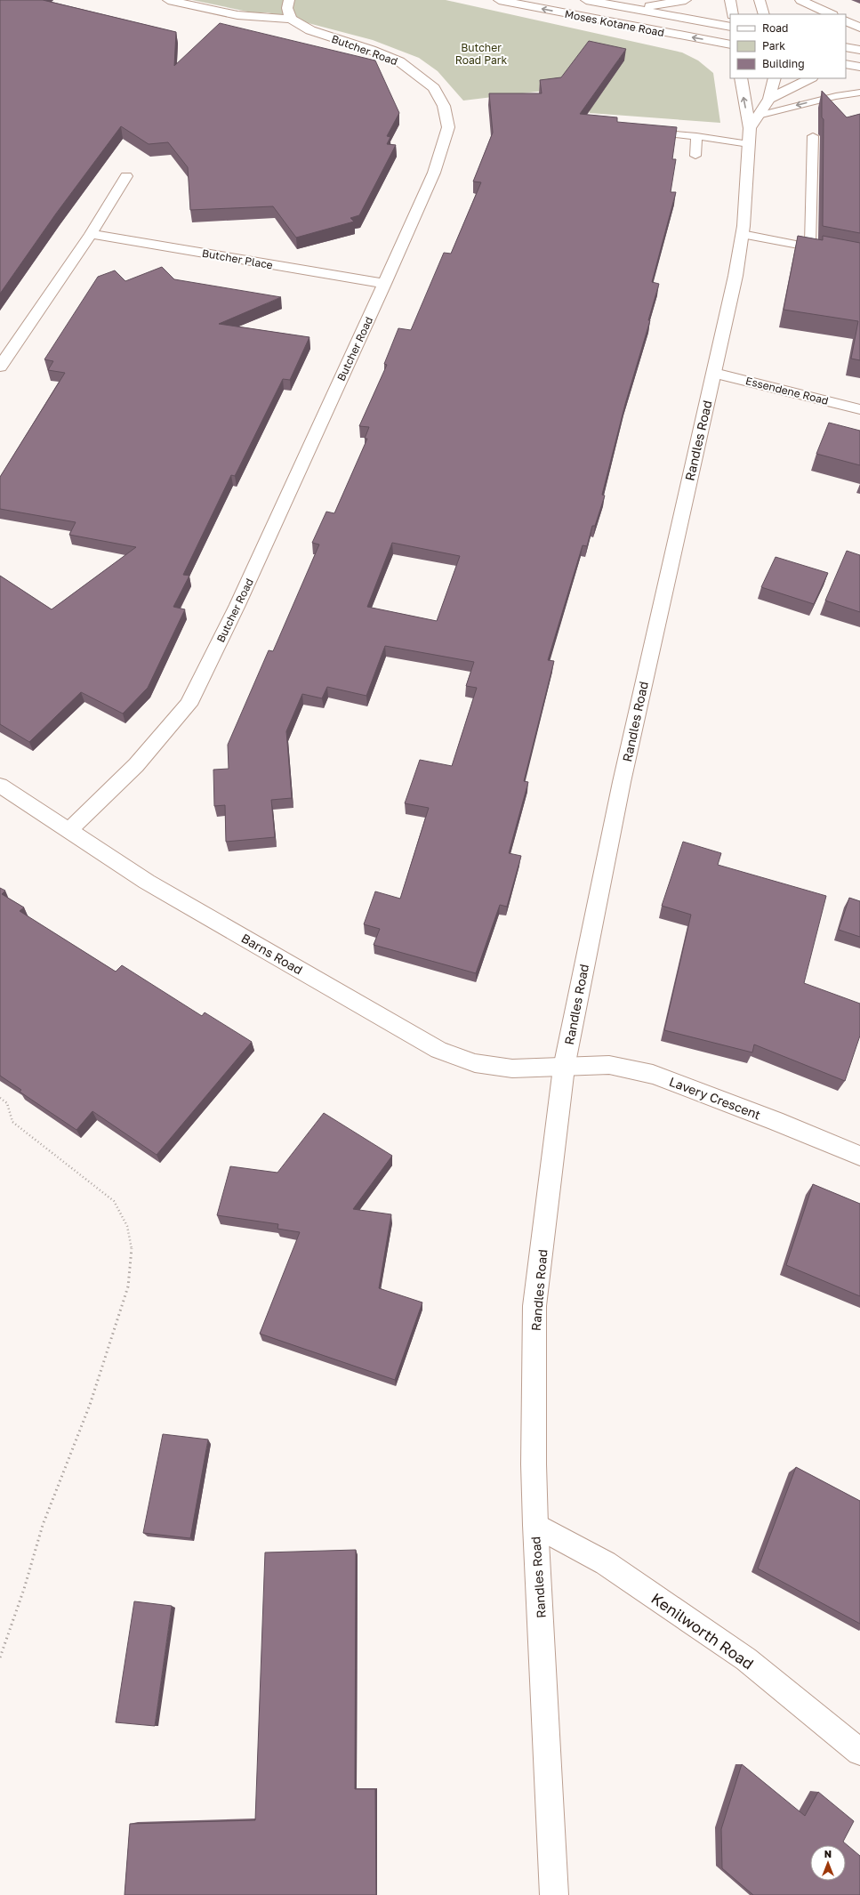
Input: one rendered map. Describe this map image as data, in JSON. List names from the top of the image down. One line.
{"streets":{"street":["Moses Kotane Road","Butcher Road","Butcher Place","Essendene Road","Randles Road","Barns Road","Lavery Crescent","Kenilworth Road"]},"crossings":[["Butcher Road","Butcher Place"],["Butcher Road","Barns Road"],["Essendene Road","Randles Road"],["Randles Road","Barns Road"],["Randles Road","Lavery Crescent"],["Randles Road","Kenilworth Road"],["Barns Road","Lavery Crescent"]],"parks":["Butcher Road Park"],"legend":["Road","Park","Building"],"north":"top"}
